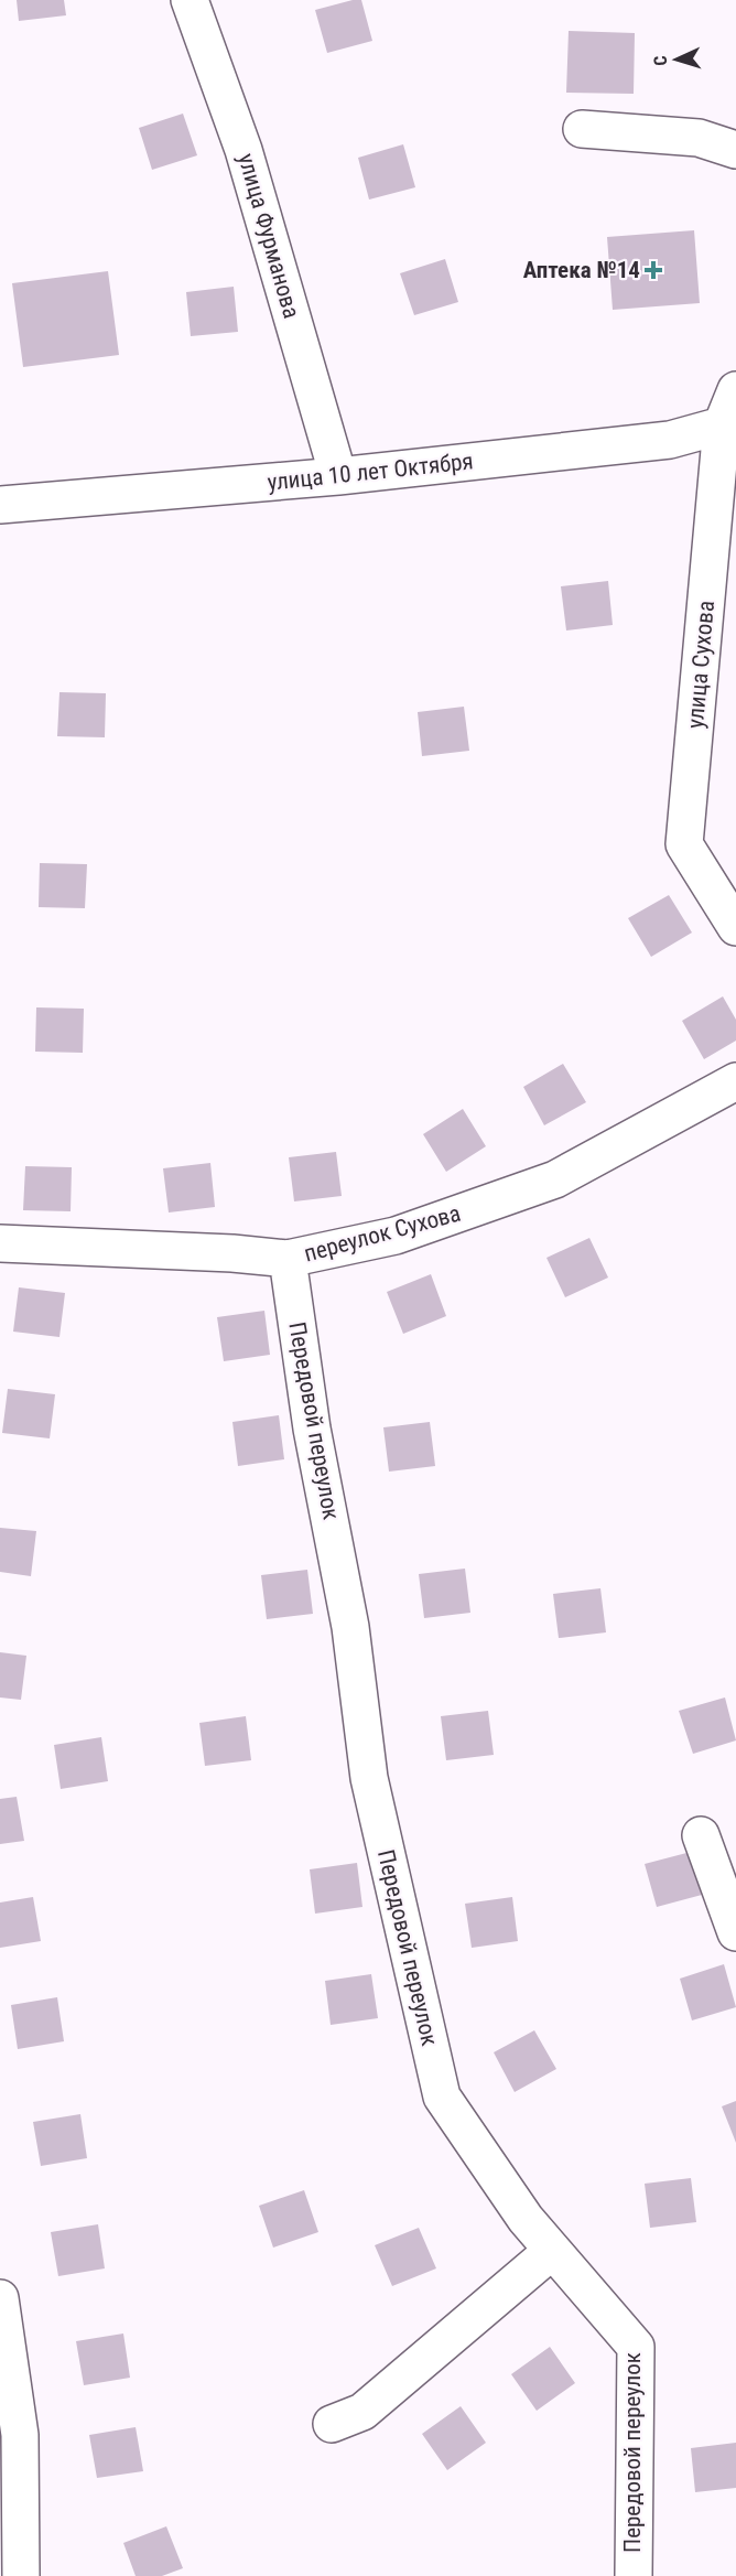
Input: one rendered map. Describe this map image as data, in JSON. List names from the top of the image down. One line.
{"streets":{"street":["улица Фурманова","улица 10 лет Октября","улица Сухова","переулок Сухова","Передовой переулок"]},"crossings":[["улица Фурманова","улица 10 лет Октября"],["улица 10 лет Октября","улица Сухова"],["переулок Сухова","Передовой переулок"]],"places":{"health":["Аптека №14"]},"north":"left"}
